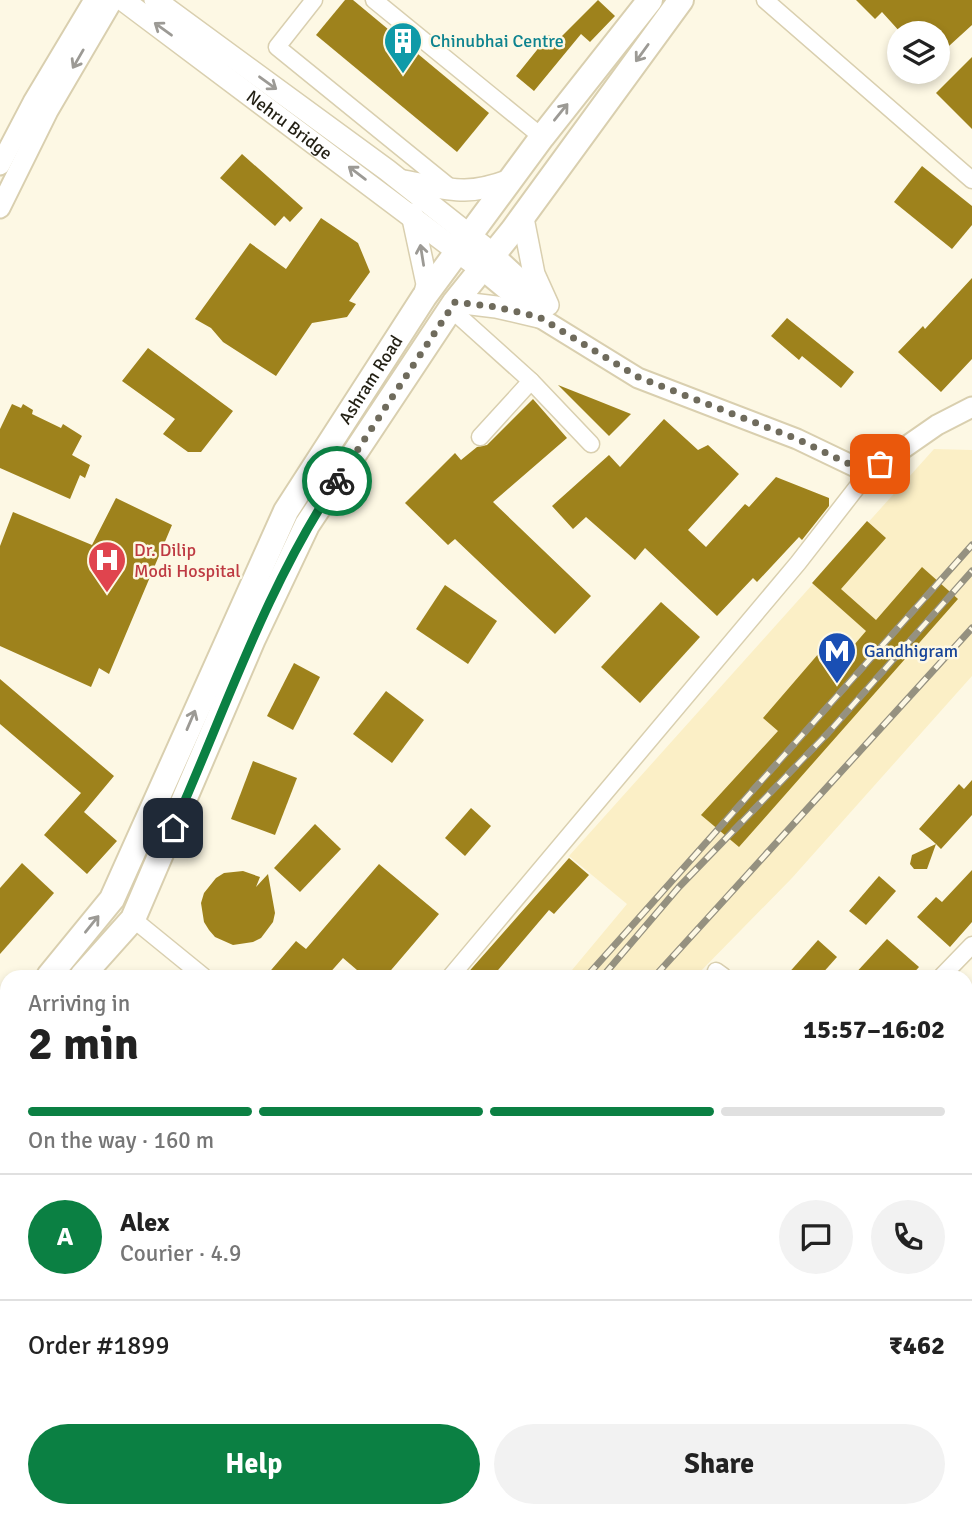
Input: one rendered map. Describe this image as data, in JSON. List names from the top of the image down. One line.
{"streets":{"main road":["Nehru Bridge","Ashram Road"]},"crossings":[["Nehru Bridge","Ashram Road"]],"places":{"building":["Chinubhai Centre"],"hospital":["Dr. Dilip Modi Hospital"],"metro station":["Gandhigram"]},"page":{"heading":["2 min","Arriving in","15:57–16:02"],"panel":["Alex","Courier · 4.9","Order #1899","₹462"],"bar":"On the way · 160 m","round":"A","buttons":["Help","Share"]}}
